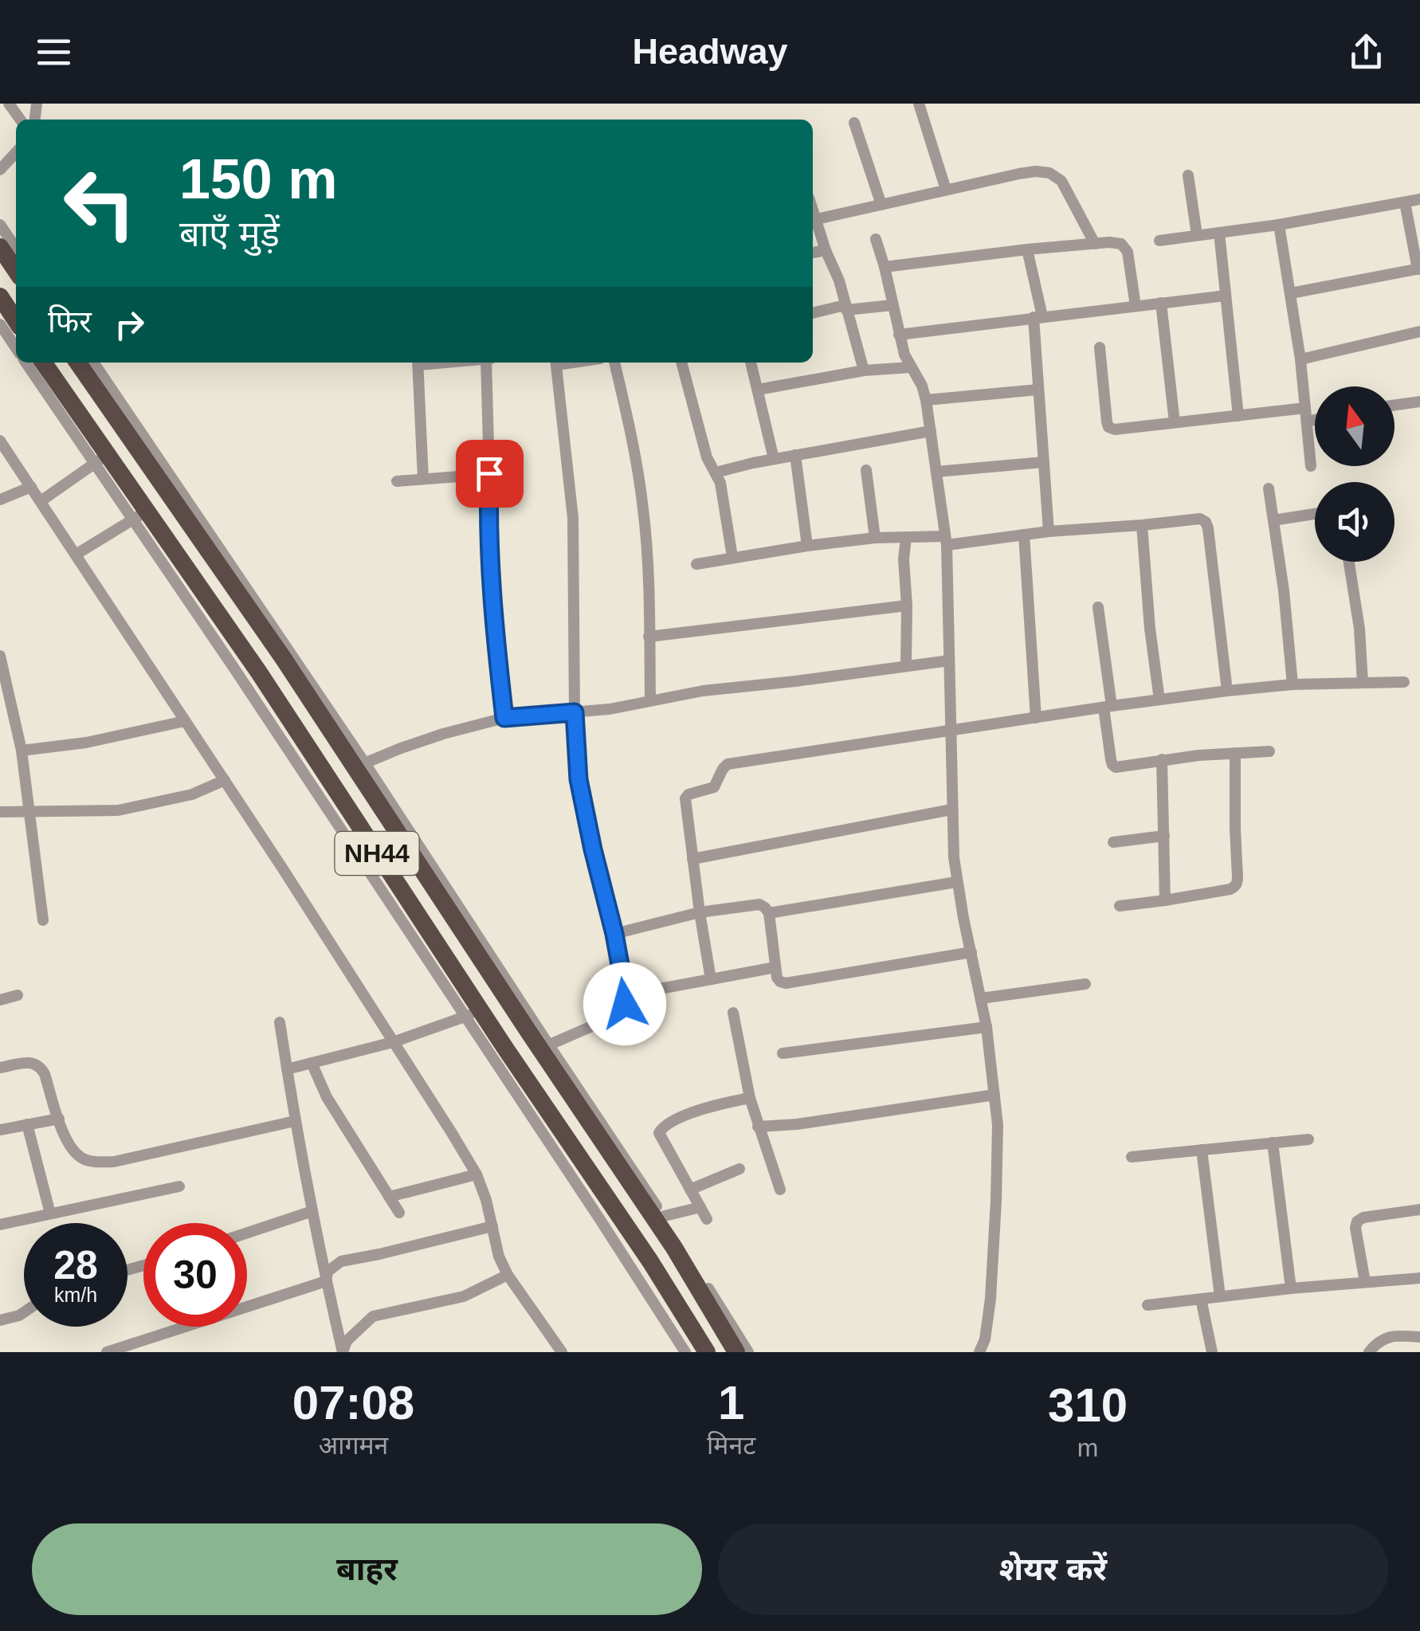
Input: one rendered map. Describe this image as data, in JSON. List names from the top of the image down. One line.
{"streets":{"highway":["NH44"]},"north":"top","page":{"header":"Headway","turn":["150 m","बाएँ मुड़ें"],"then":"फिर","speed":"28 km/h","limit":"30","eta":["07:08","आगमन","1","मिनट","310","m"],"buttons":["बाहर","शेयर करें"]}}
